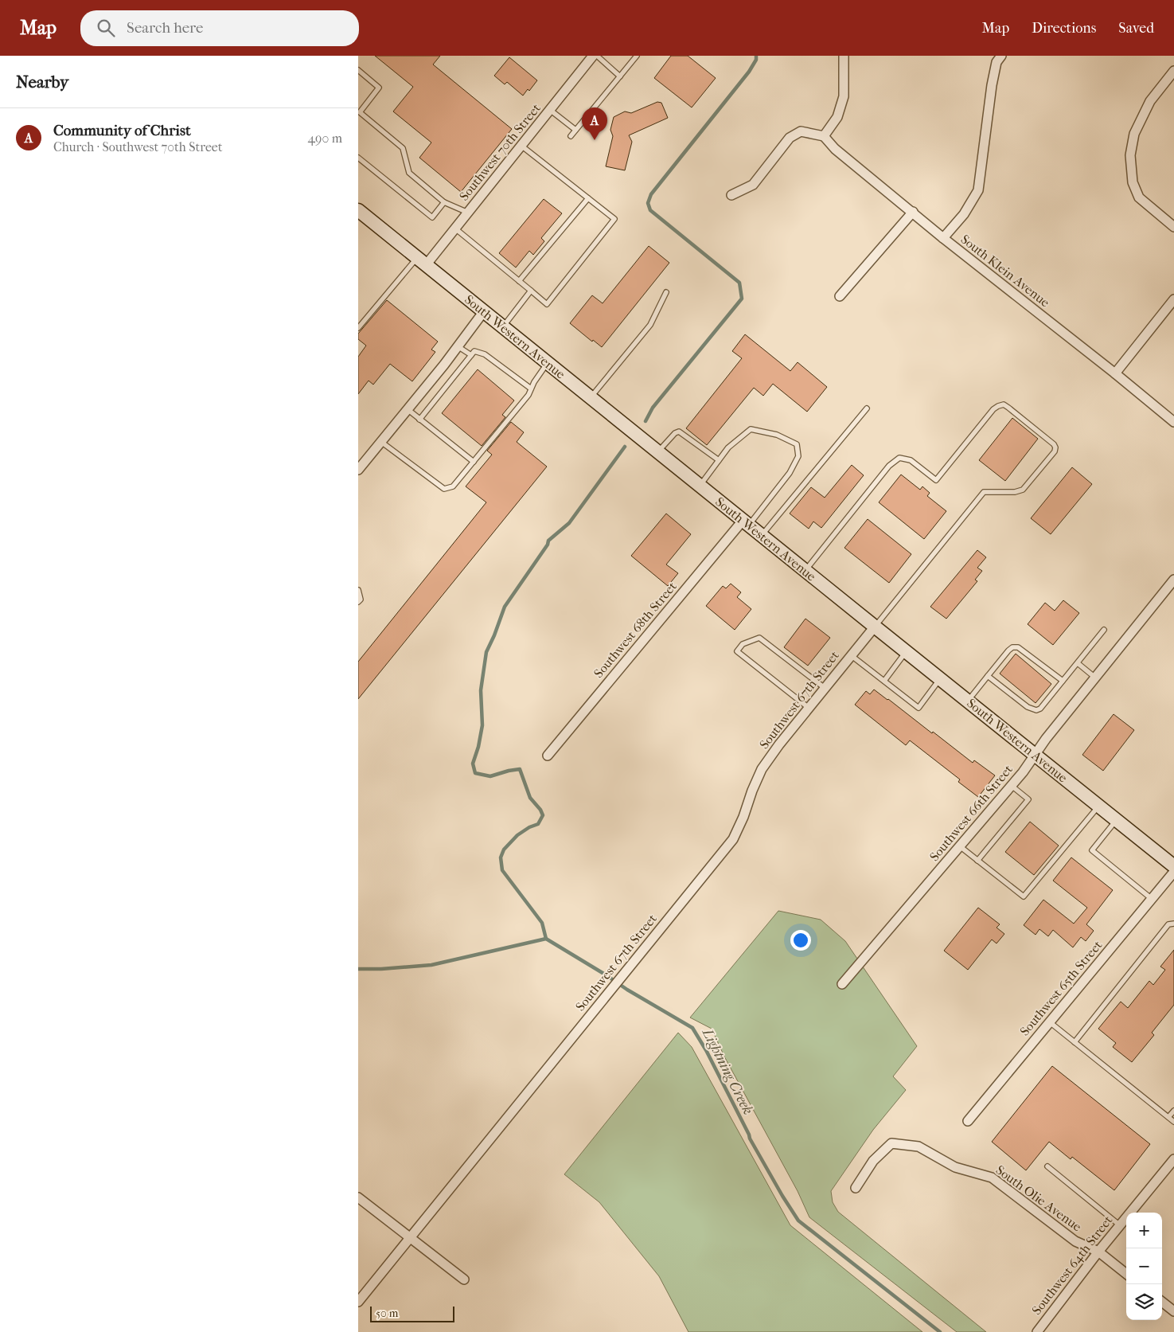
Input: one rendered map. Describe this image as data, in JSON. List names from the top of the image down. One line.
{"streets":{"main road":["South Western Avenue"],"street":["Southwest 70th Street","South Klein Avenue","Southwest 68th Street","Southwest 67th Street","Southwest 66th Street","Southwest 65th Street","South Olie Avenue","Southwest 64th Street"]},"crossings":[["Southwest 70th Street","South Western Avenue"],["South Western Avenue","Southwest 68th Street"],["South Western Avenue","Southwest 67th Street"],["South Western Avenue","Southwest 66th Street"],["South Olie Avenue","Southwest 64th Street"]],"water":["Lightning Creek"],"scale_bar":"50 m","page":{"header":"Map","search":"Search here","nav":["Map","Directions","Saved"],"heading":"Nearby","list":[{"mark":"A","name":"Community of Christ","note":"Church · Southwest 70th Street","value":"490 m"}],"pins":"A","map_buttons":["+","−"],"scale":"50 m"}}
